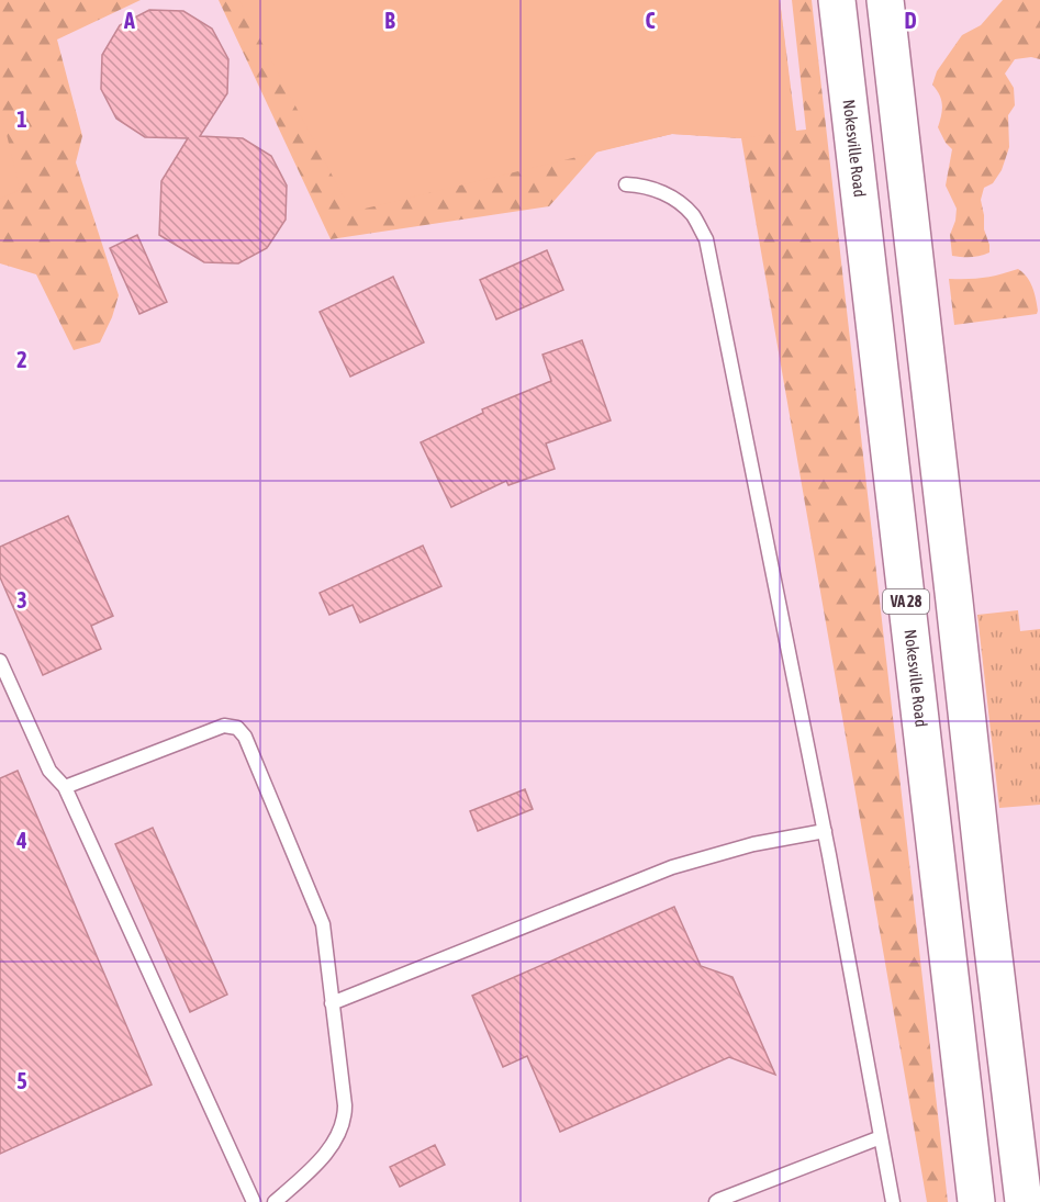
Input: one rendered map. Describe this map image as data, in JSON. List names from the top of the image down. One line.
{"streets":{"highway":["Nokesville Road","VA 28"]},"grid":{"columns":["A","B","C","D"],"rows":["1","2","3","4","5"]}}
